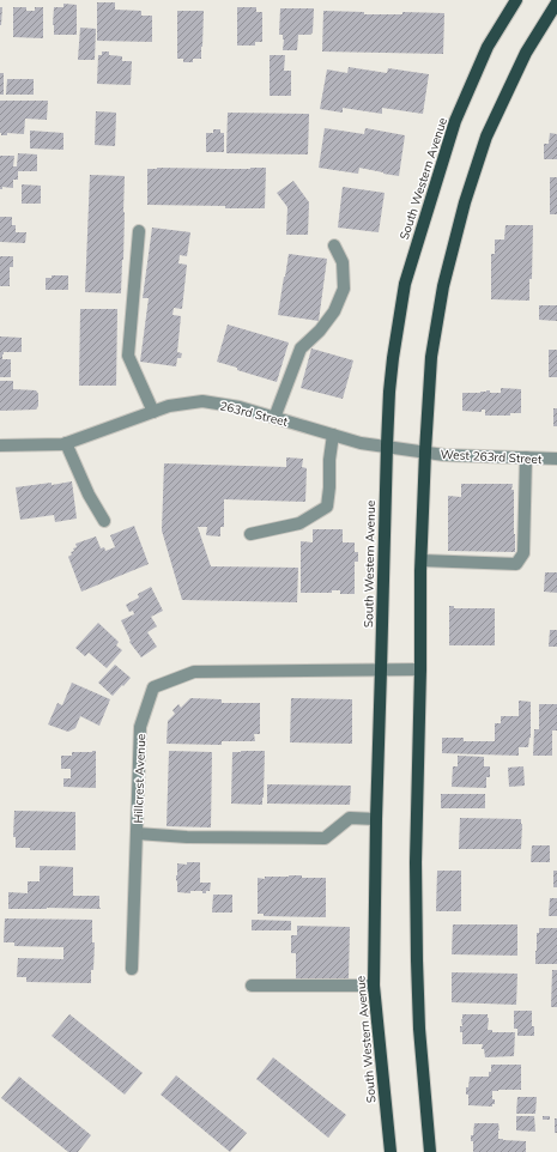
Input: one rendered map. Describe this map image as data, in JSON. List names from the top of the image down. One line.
{"streets":{"main road":["South Western Avenue"],"street":["263rd Street","West 263rd Street","Hillcrest Avenue"]},"crossings":[["South Western Avenue","263rd Street"],["South Western Avenue","Hillcrest Avenue"],["263rd Street","West 263rd Street"]]}
